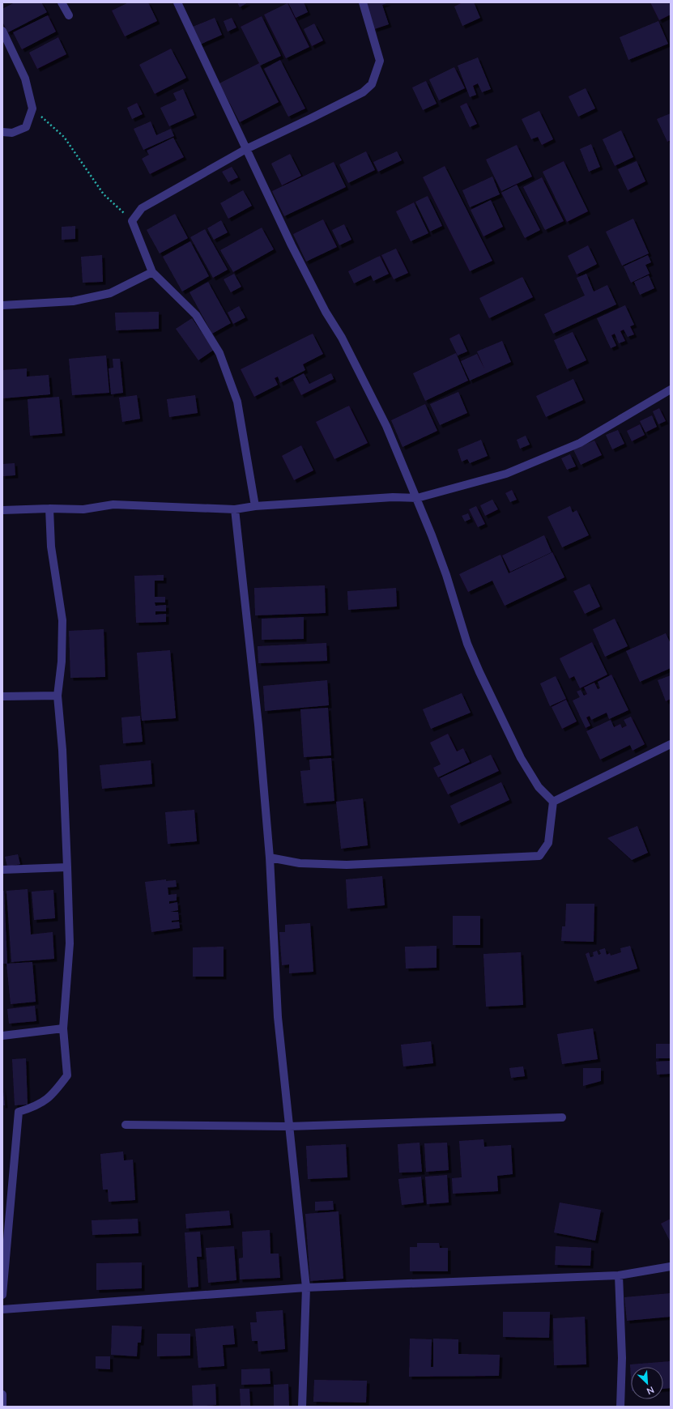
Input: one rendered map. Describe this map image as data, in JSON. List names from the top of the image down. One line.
{"north":"bottom right"}
